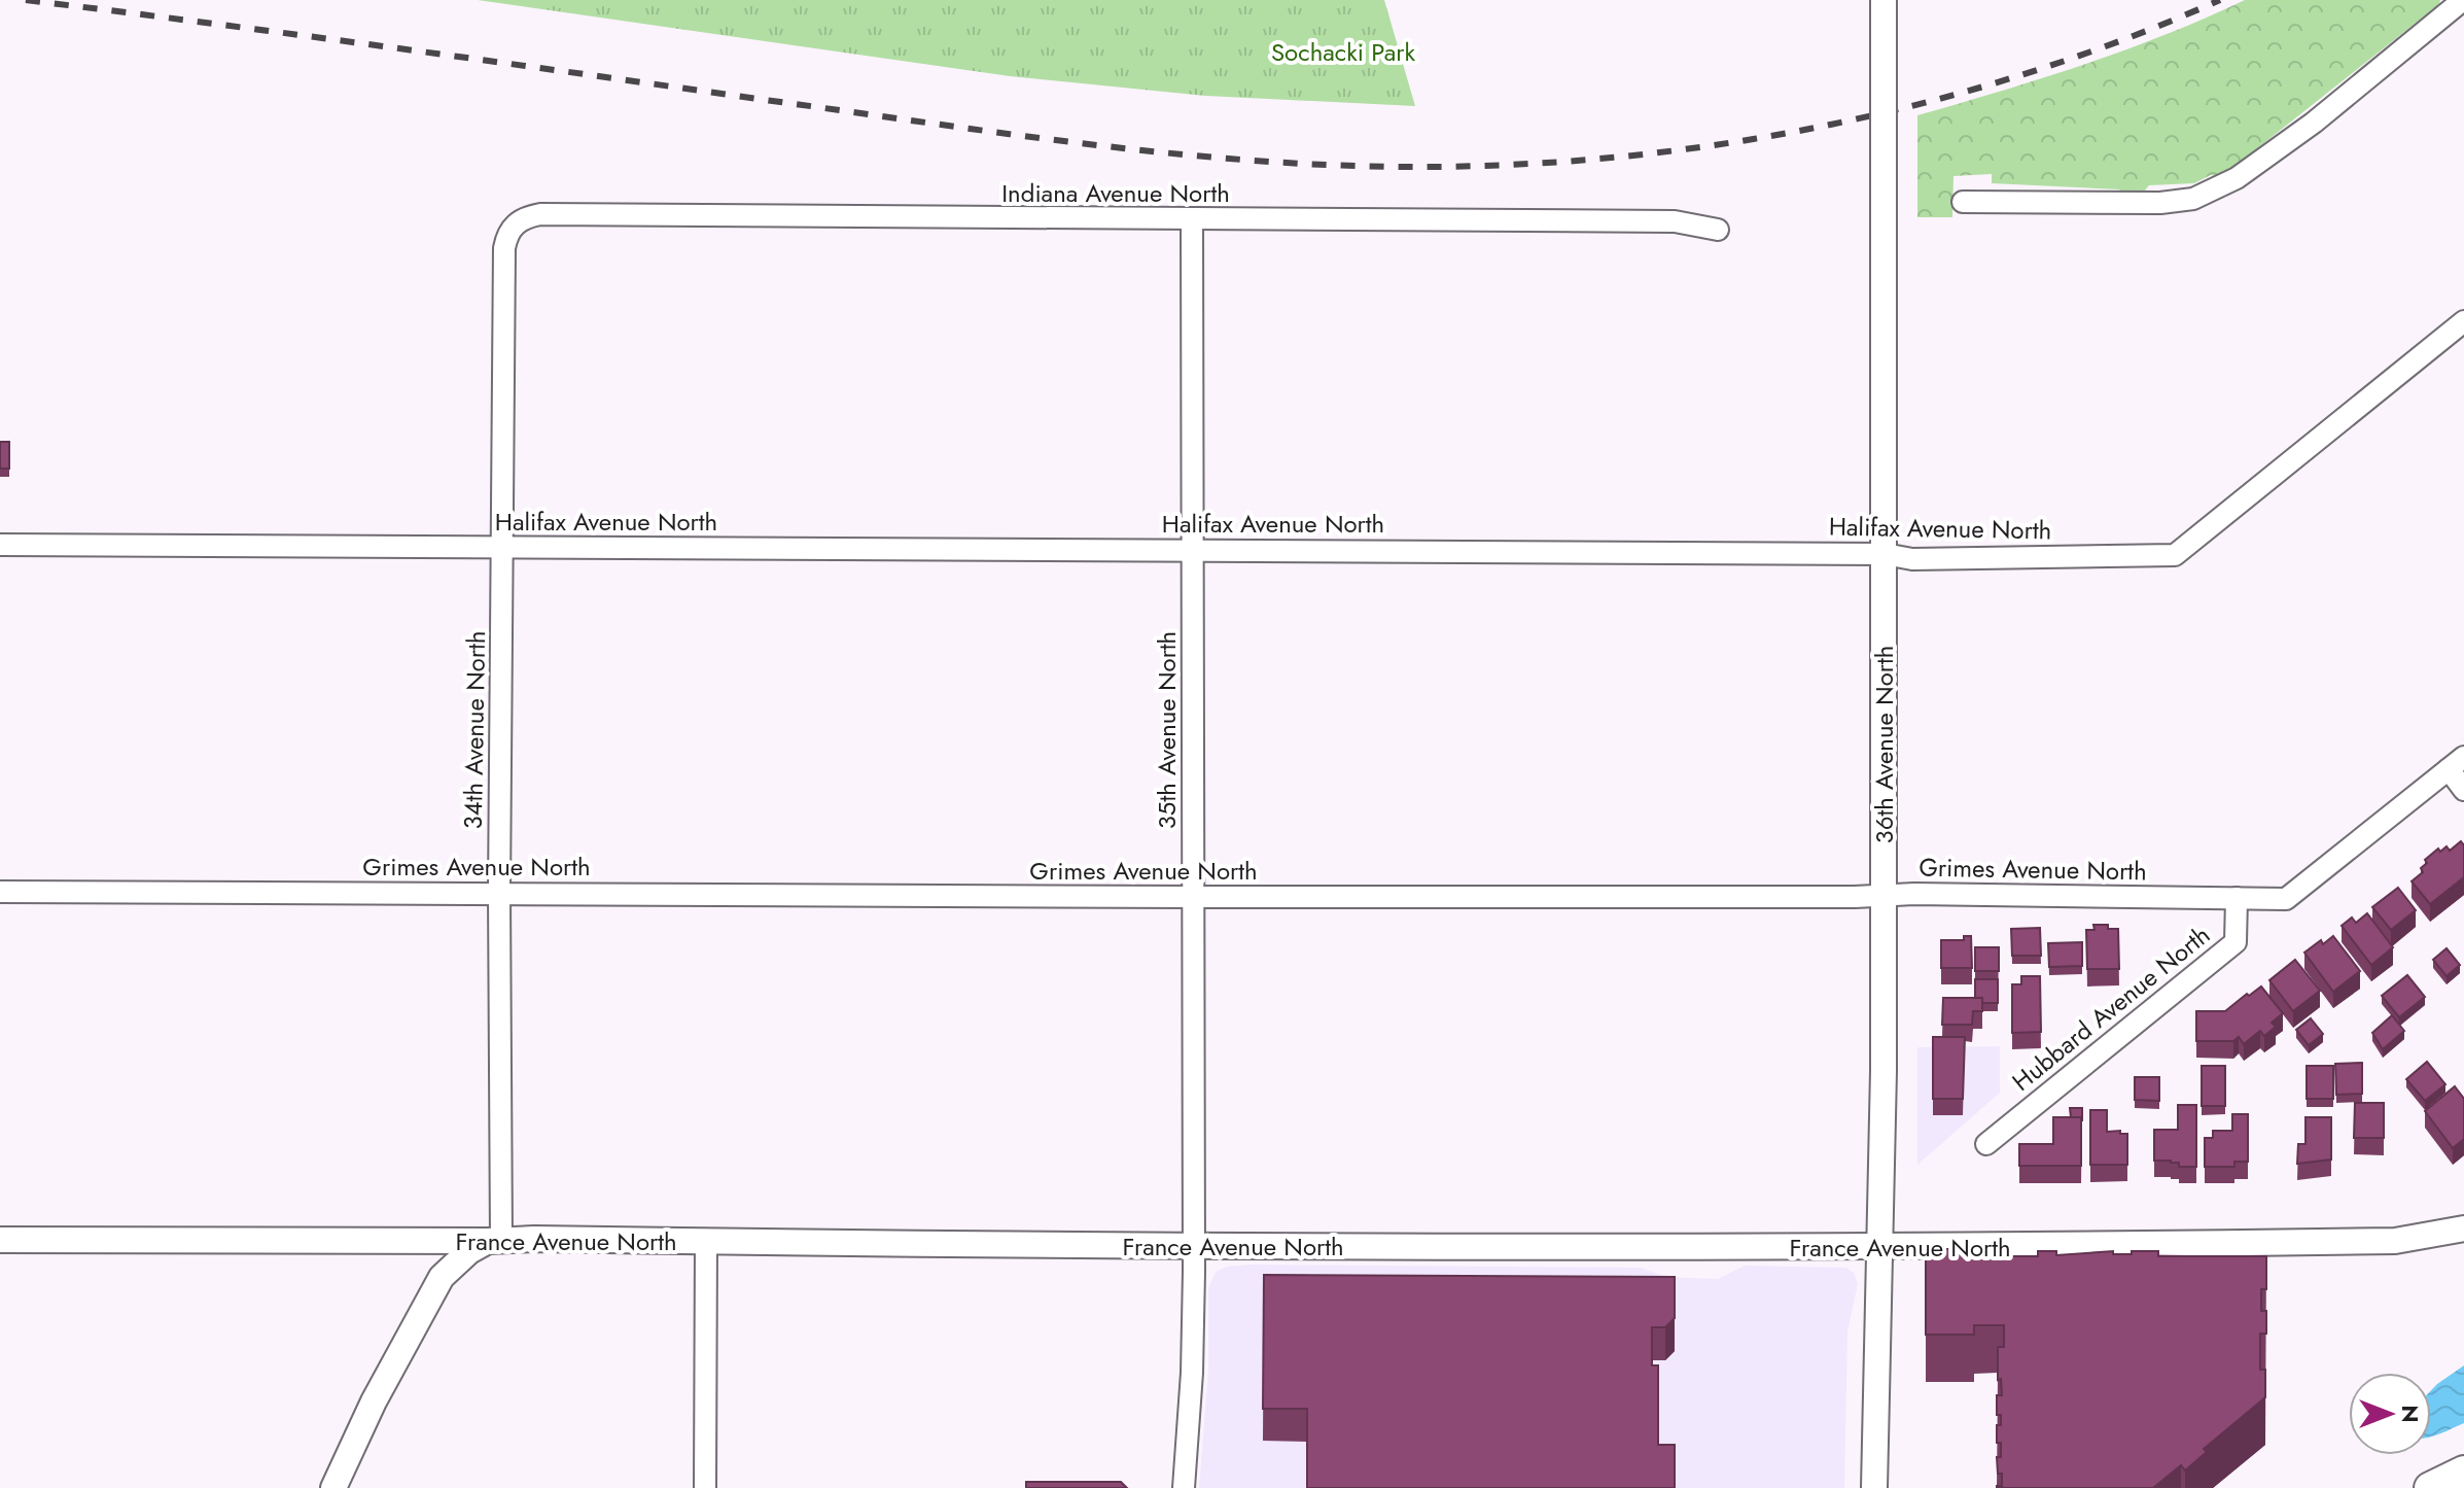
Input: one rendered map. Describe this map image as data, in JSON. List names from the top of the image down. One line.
{"streets":{"street":["Indiana Avenue North","Halifax Avenue North","34th Avenue North","35th Avenue North","36th Avenue North","Grimes Avenue North","Hubbard Avenue North","France Avenue North"]},"crossings":[["Indiana Avenue North","34th Avenue North"],["Indiana Avenue North","35th Avenue North"],["Halifax Avenue North","34th Avenue North"],["Halifax Avenue North","35th Avenue North"],["Halifax Avenue North","36th Avenue North"],["34th Avenue North","Grimes Avenue North"],["34th Avenue North","France Avenue North"],["35th Avenue North","Grimes Avenue North"],["35th Avenue North","France Avenue North"],["36th Avenue North","Grimes Avenue North"],["36th Avenue North","France Avenue North"],["Grimes Avenue North","Hubbard Avenue North"]],"parks":["Sochacki Park"],"north":"right"}
